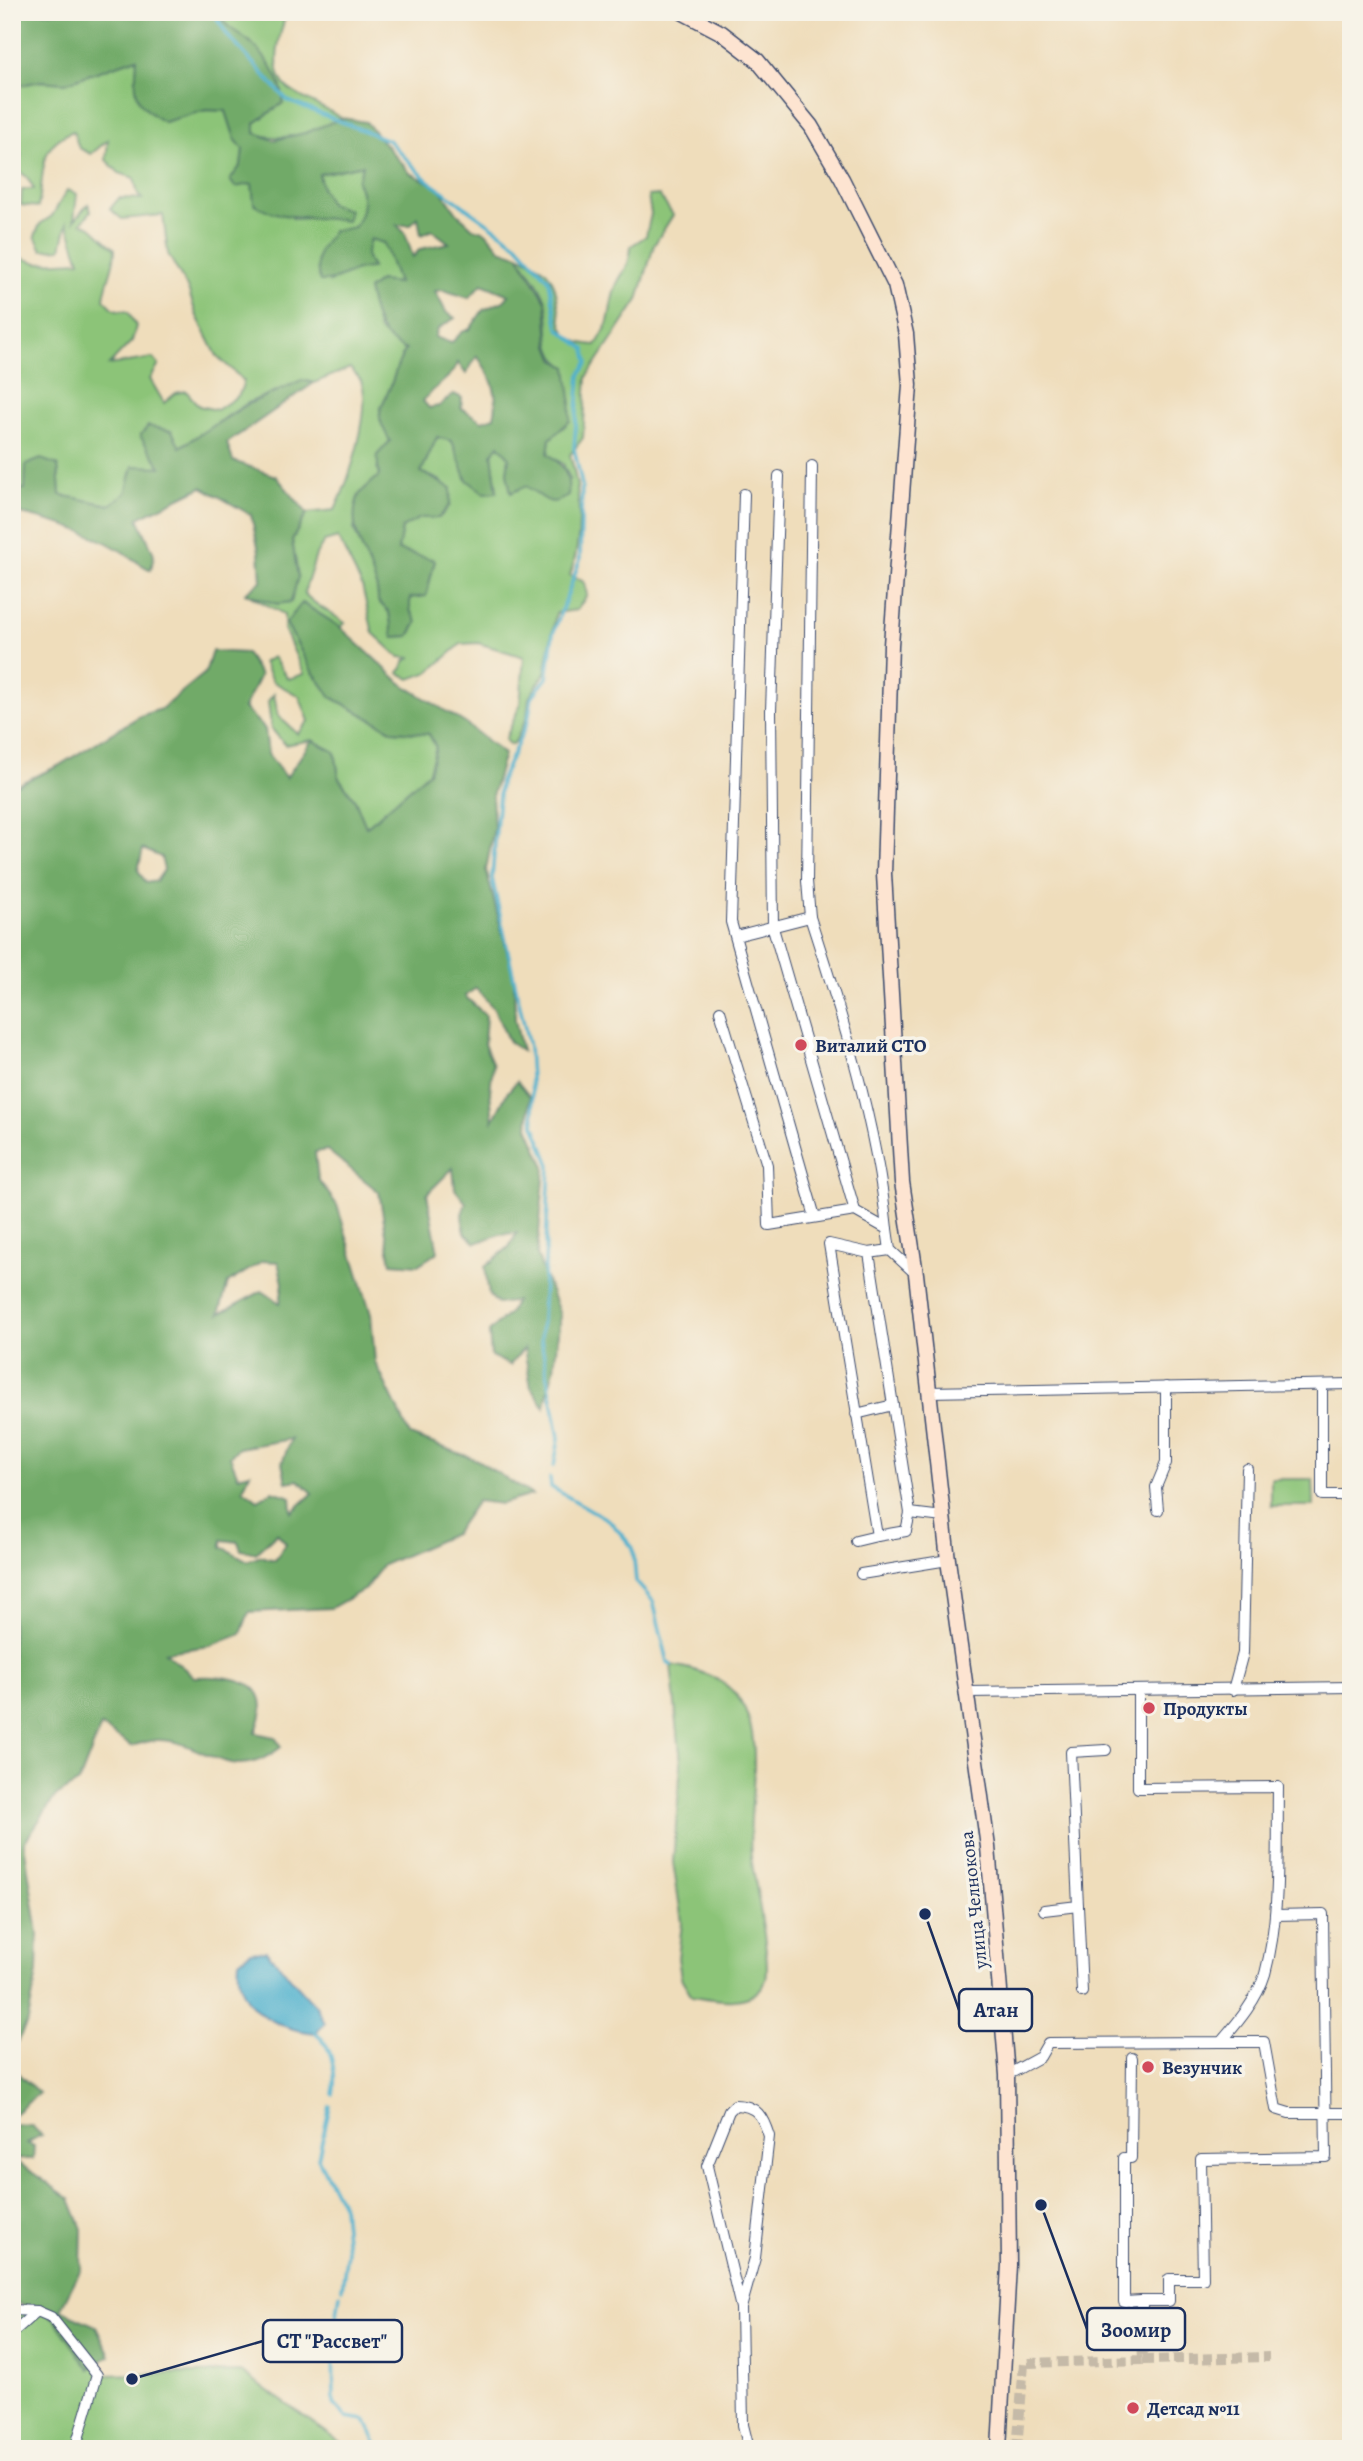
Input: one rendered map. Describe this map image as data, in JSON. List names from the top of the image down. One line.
{"streets":{"main road":["улица Челнокова"]},"places":["Виталий СТО","Продукты","Атан","Везунчик","Зоомир","СТ \"Рассвет\"","Детсад №11"]}
